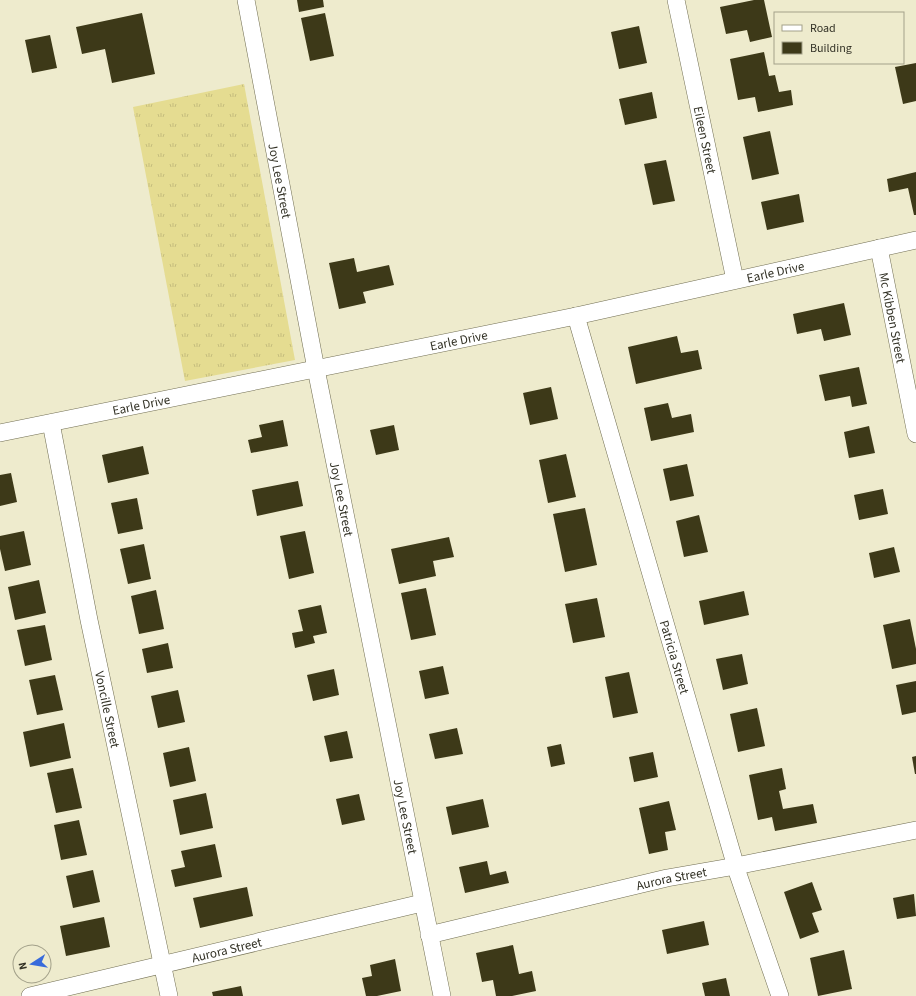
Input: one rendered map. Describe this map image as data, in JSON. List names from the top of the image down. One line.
{"streets":{"street":["Eileen Street","Joy Lee Street","Earle Drive","Mc Kibben Street","Patricia Street","Voncille Street","Aurora Street"]},"crossings":[["Eileen Street","Earle Drive"],["Joy Lee Street","Earle Drive"],["Joy Lee Street","Aurora Street"],["Earle Drive","Mc Kibben Street"],["Earle Drive","Patricia Street"],["Earle Drive","Voncille Street"],["Patricia Street","Aurora Street"],["Voncille Street","Aurora Street"]],"legend":["Road","Building"],"north":"left"}
